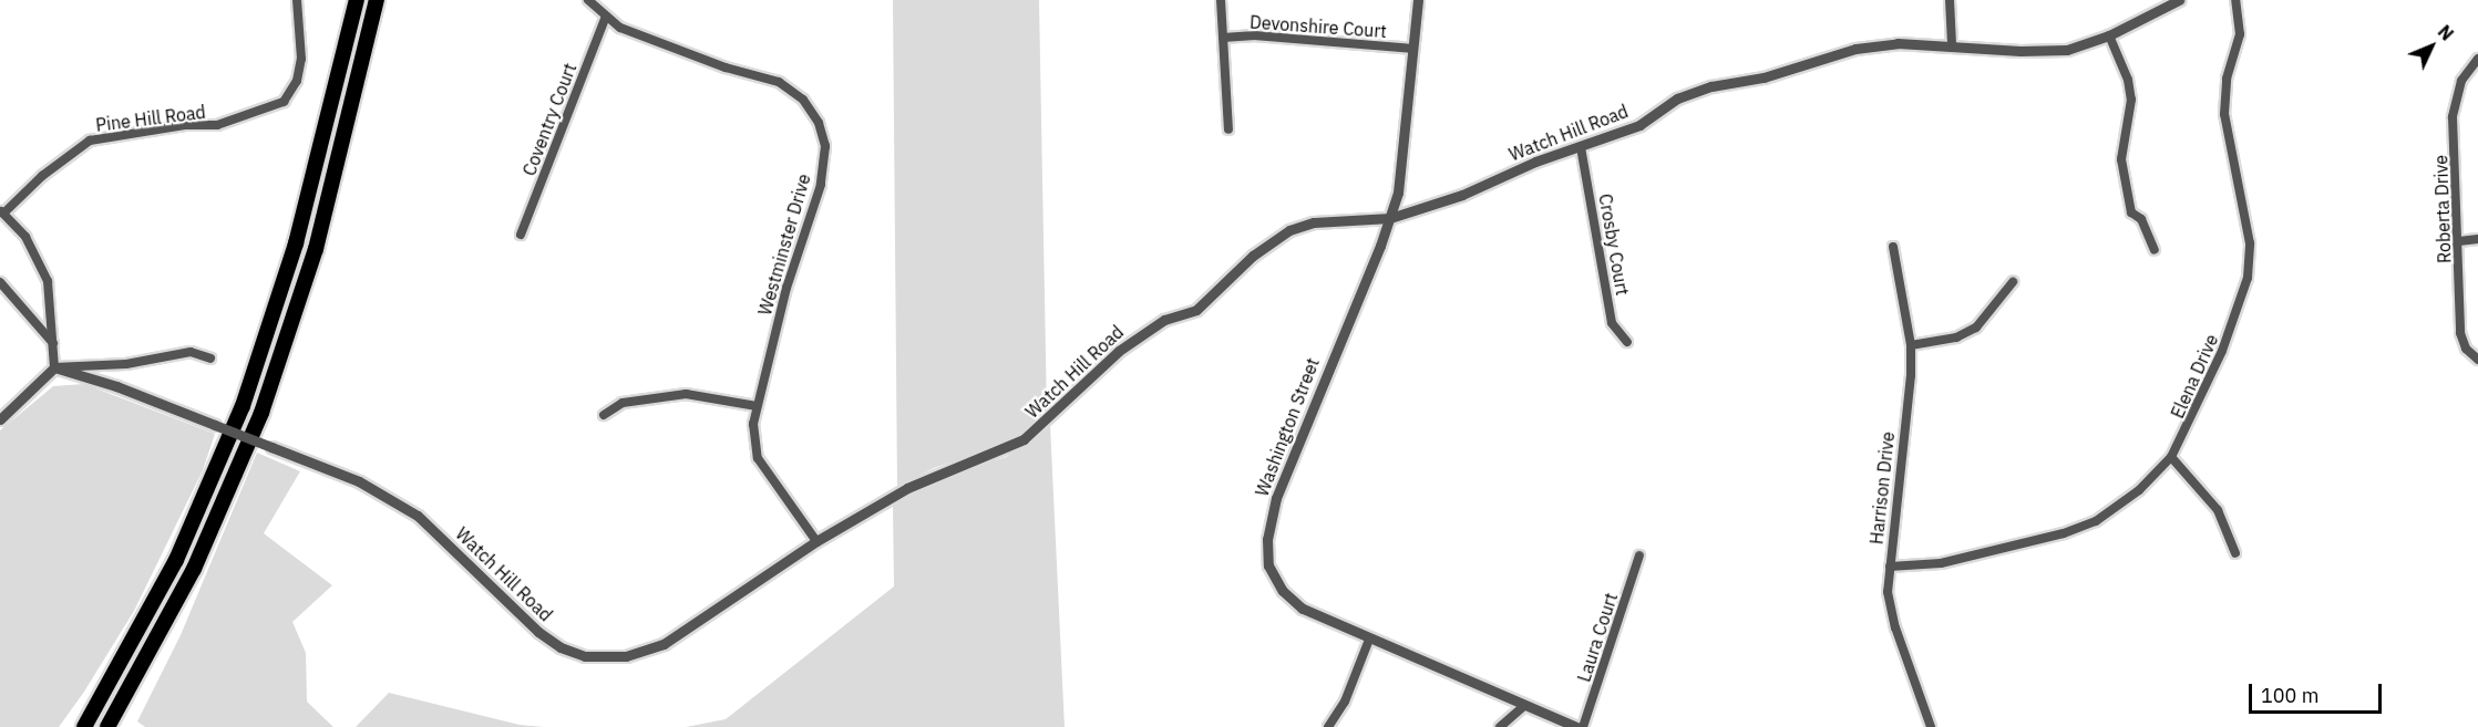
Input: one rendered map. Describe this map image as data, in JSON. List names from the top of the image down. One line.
{"streets":{"street":["Devonshire Court","Pine Hill Road","Coventry Court","Watch Hill Road","Roberta Drive","Westminster Drive","Crosby Court","Elena Drive","Washington Street","Harrison Drive","Laura Court"]},"crossings":[["Devonshire Court","Washington Street"],["Coventry Court","Westminster Drive"],["Watch Hill Road","Westminster Drive"],["Watch Hill Road","Crosby Court"],["Watch Hill Road","Washington Street"],["Elena Drive","Harrison Drive"]],"scale_bar":"100 m","north":"top right"}
